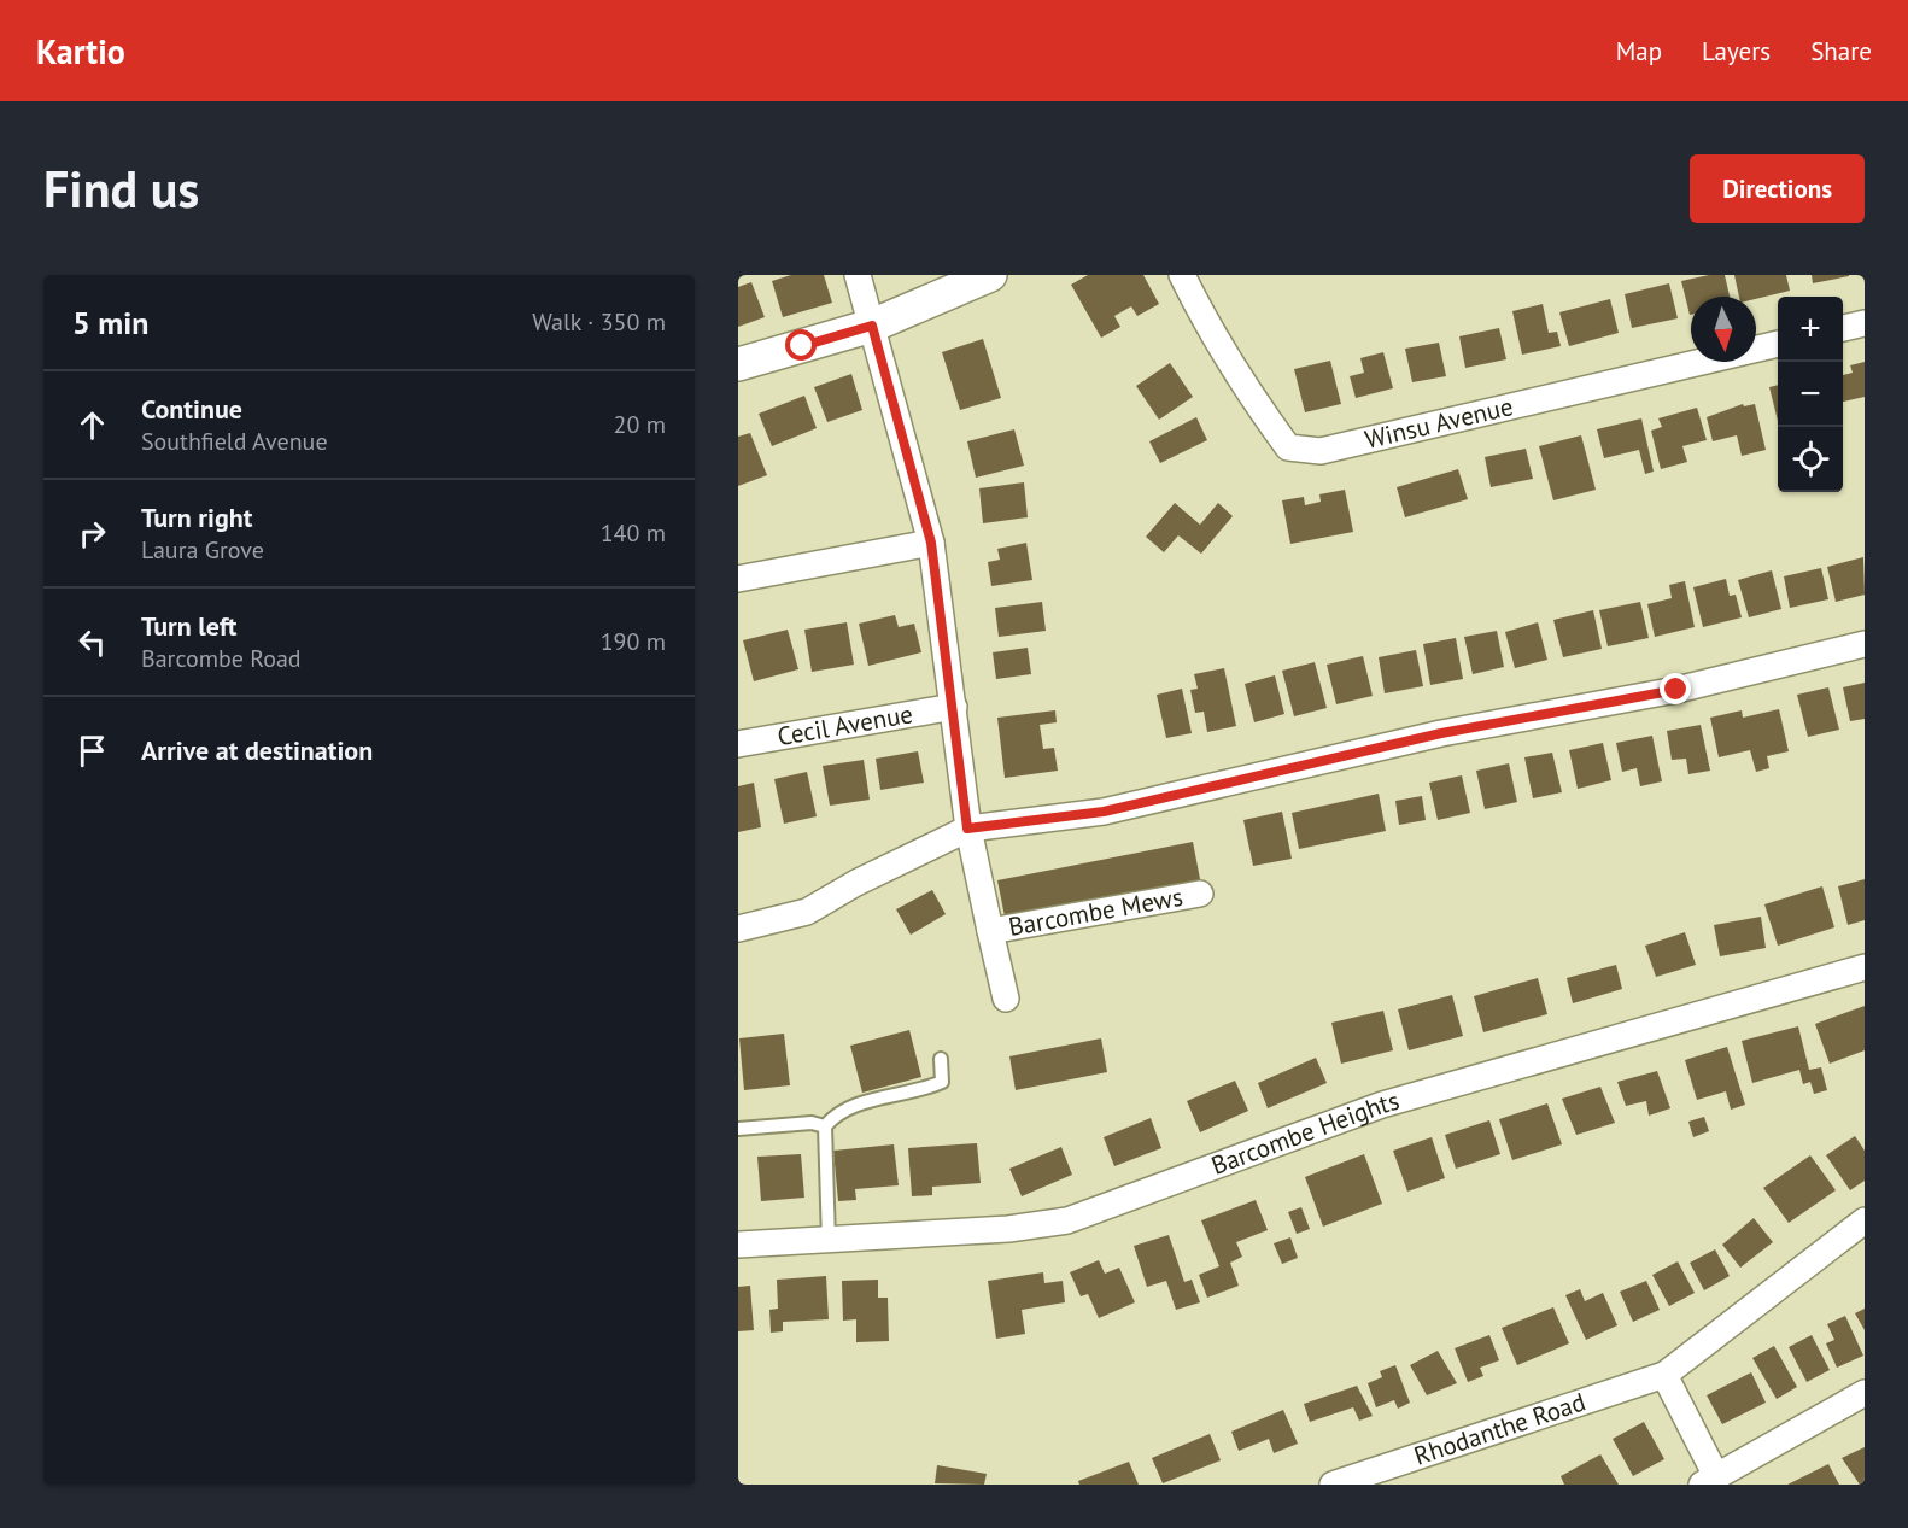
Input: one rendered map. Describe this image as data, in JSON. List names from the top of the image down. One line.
{"streets":{"street":["Winsu Avenue","Cecil Avenue","Barcombe Mews","Barcombe Heights","Rhodanthe Road"]},"crossings":[["Cecil Avenue","Barcombe Mews"]],"north":"bottom","page":{"header":"Kartio","nav":["Map","Layers","Share"],"buttons":"Directions","title":"Find us","heading":["5 min","Walk · 350 m"],"map_buttons":["+","−"],"list":[["Continue","Southfield Avenue","20 m"],["Turn right","Laura Grove","140 m"],["Turn left","Barcombe Road","190 m"],"Arrive at destination"]}}
